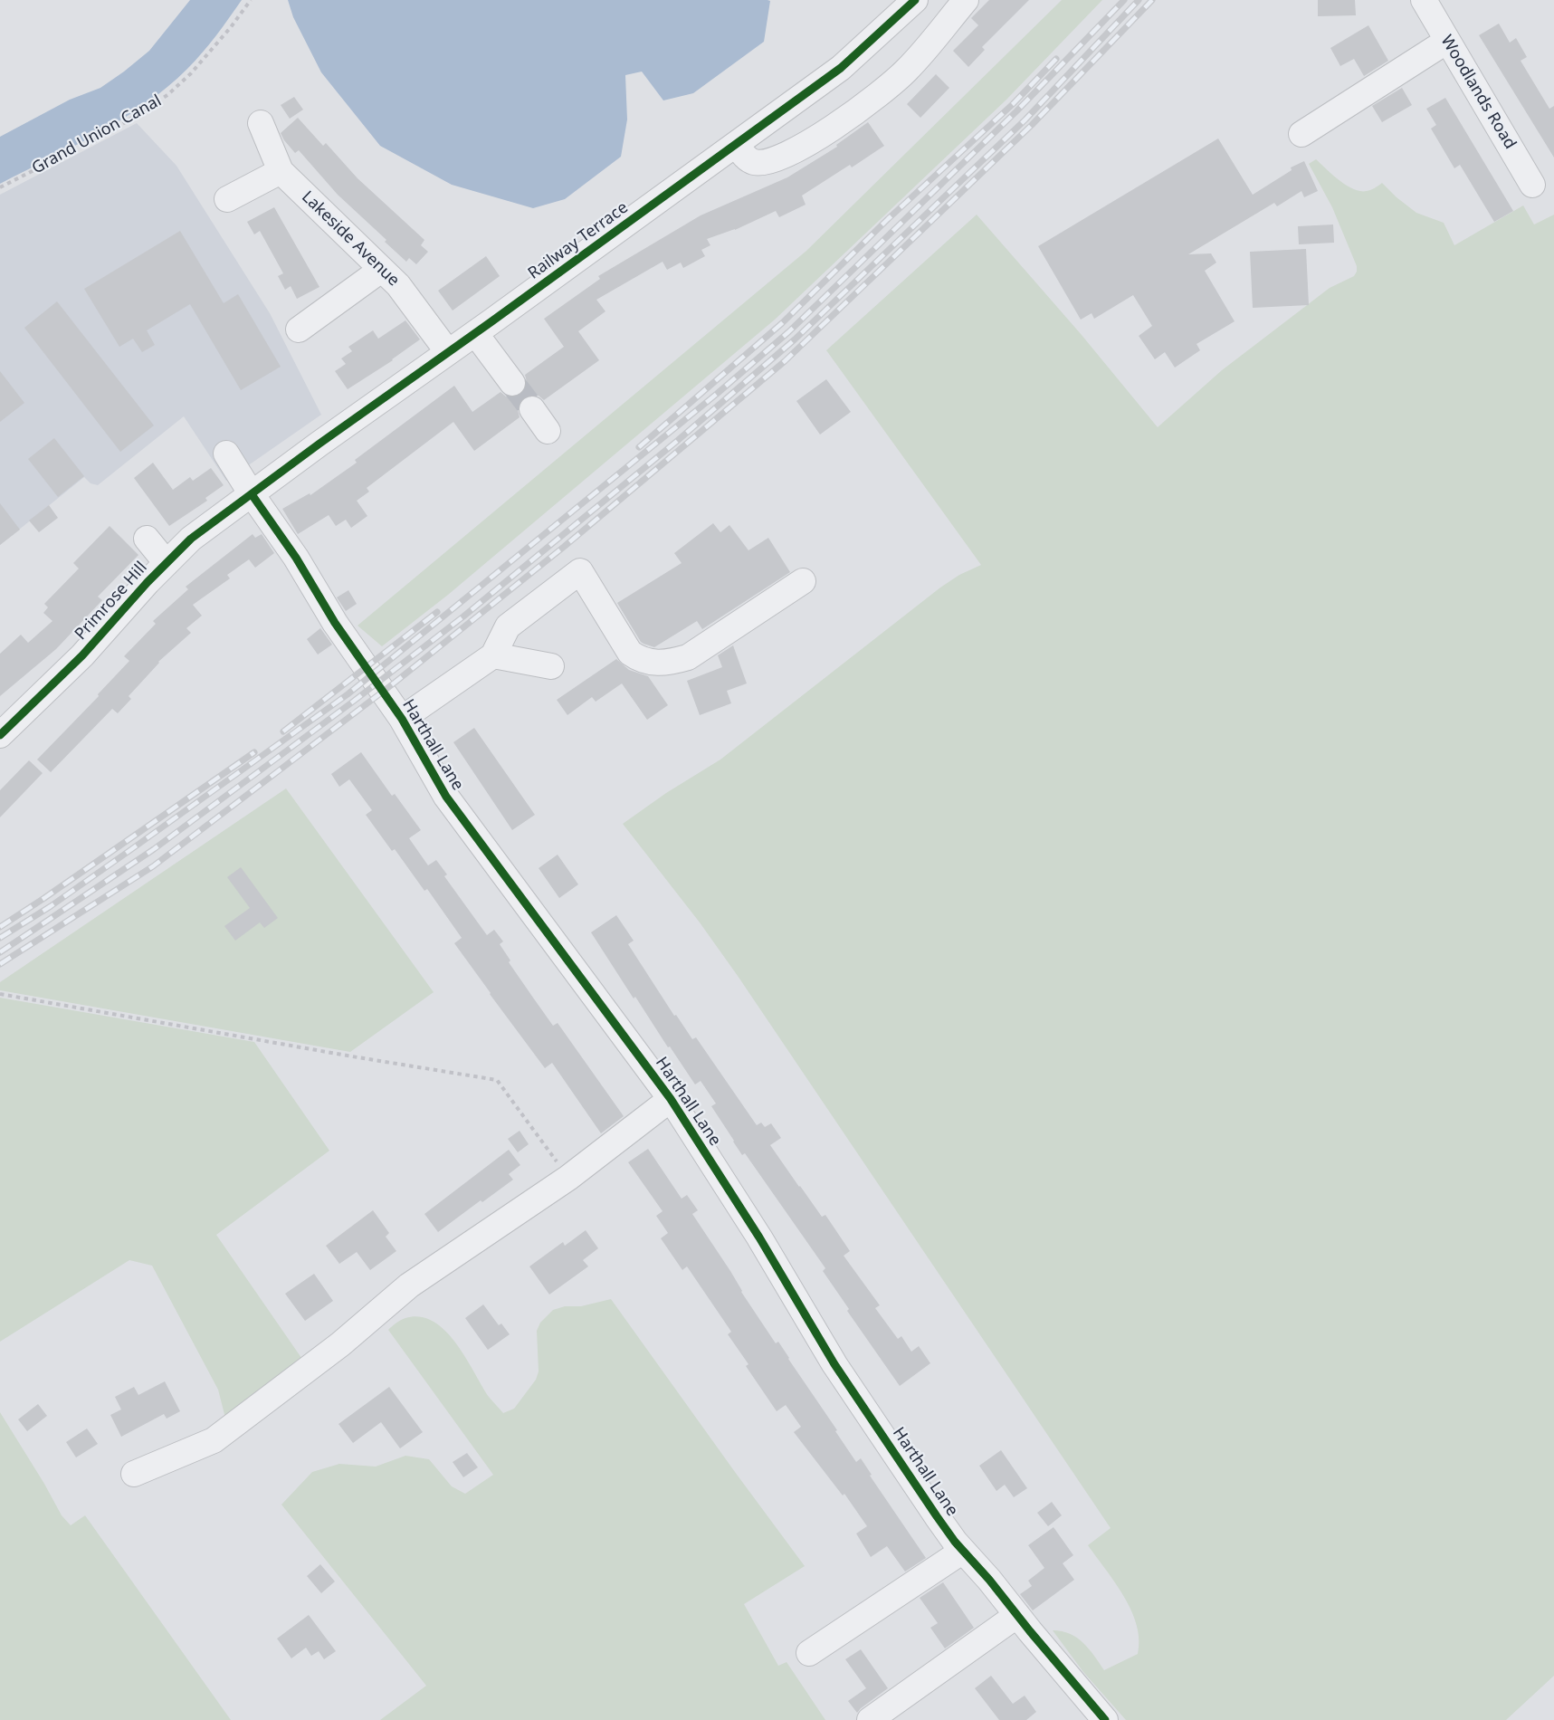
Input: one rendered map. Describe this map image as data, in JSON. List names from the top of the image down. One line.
{"streets":{"street":["Woodlands Road","Lakeside Avenue","Railway Terrace","Primrose Hill","Harthall Lane"],"path":["Grand Union Canal"]},"crossings":[["Lakeside Avenue","Railway Terrace"],["Railway Terrace","Primrose Hill"],["Railway Terrace","Harthall Lane"],["Primrose Hill","Harthall Lane"]]}
